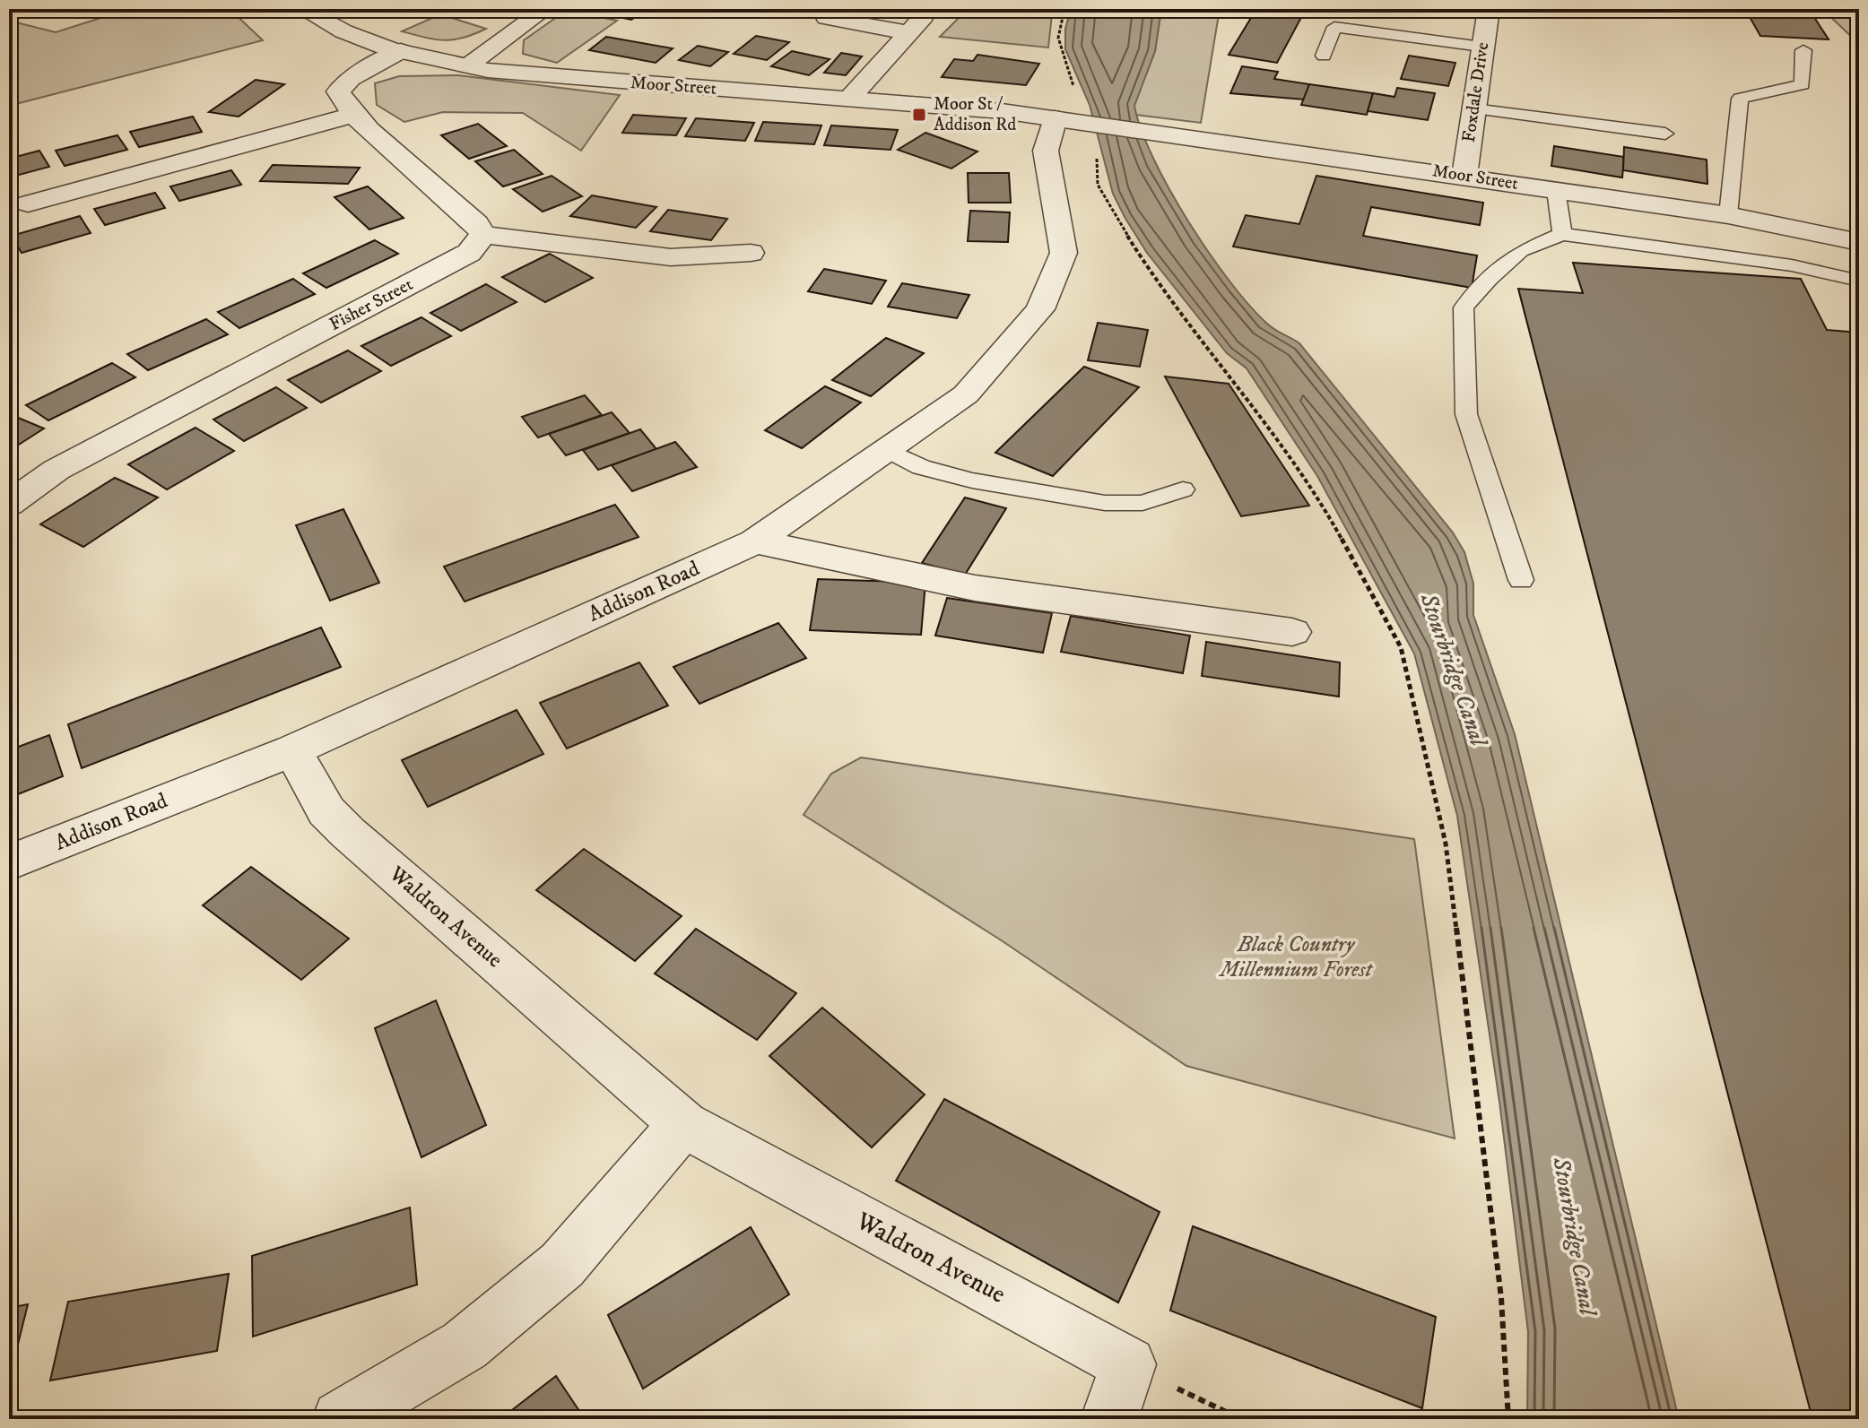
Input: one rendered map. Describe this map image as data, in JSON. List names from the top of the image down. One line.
{"streets":{"street":["Moor Street","Foxdale Drive","Fisher Street","Addison Road","Waldron Avenue"]},"crossings":[["Moor Street","Foxdale Drive"],["Moor Street","Addison Road"],["Addison Road","Waldron Avenue"]],"water":["Stourbridge Canal"],"parks":["Black Country Millennium Forest"],"places":{"transit":["Moor St / Addison Rd"]}}
